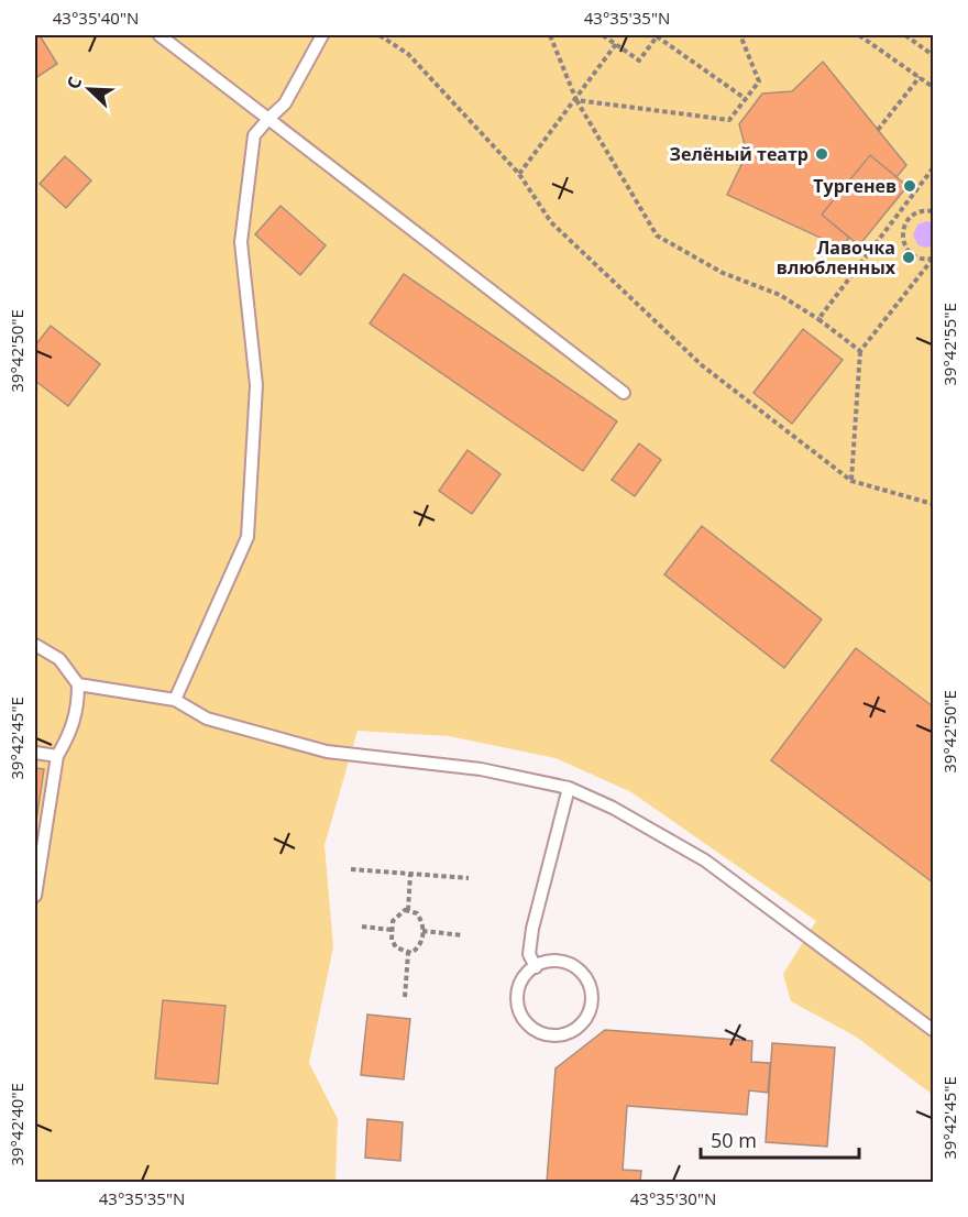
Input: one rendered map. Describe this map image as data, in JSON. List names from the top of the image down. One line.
{"places":["Зелёный театр","Тургенев","Лавочка влюбленных"],"scale_bar":"50 m","north":"top left","coordinates":["43°35'40\"N","43°35'35\"N","39°42'55\"E","39°42'50\"E","39°42'45\"E","39°42'40\"E","43°35'30\"N"]}
